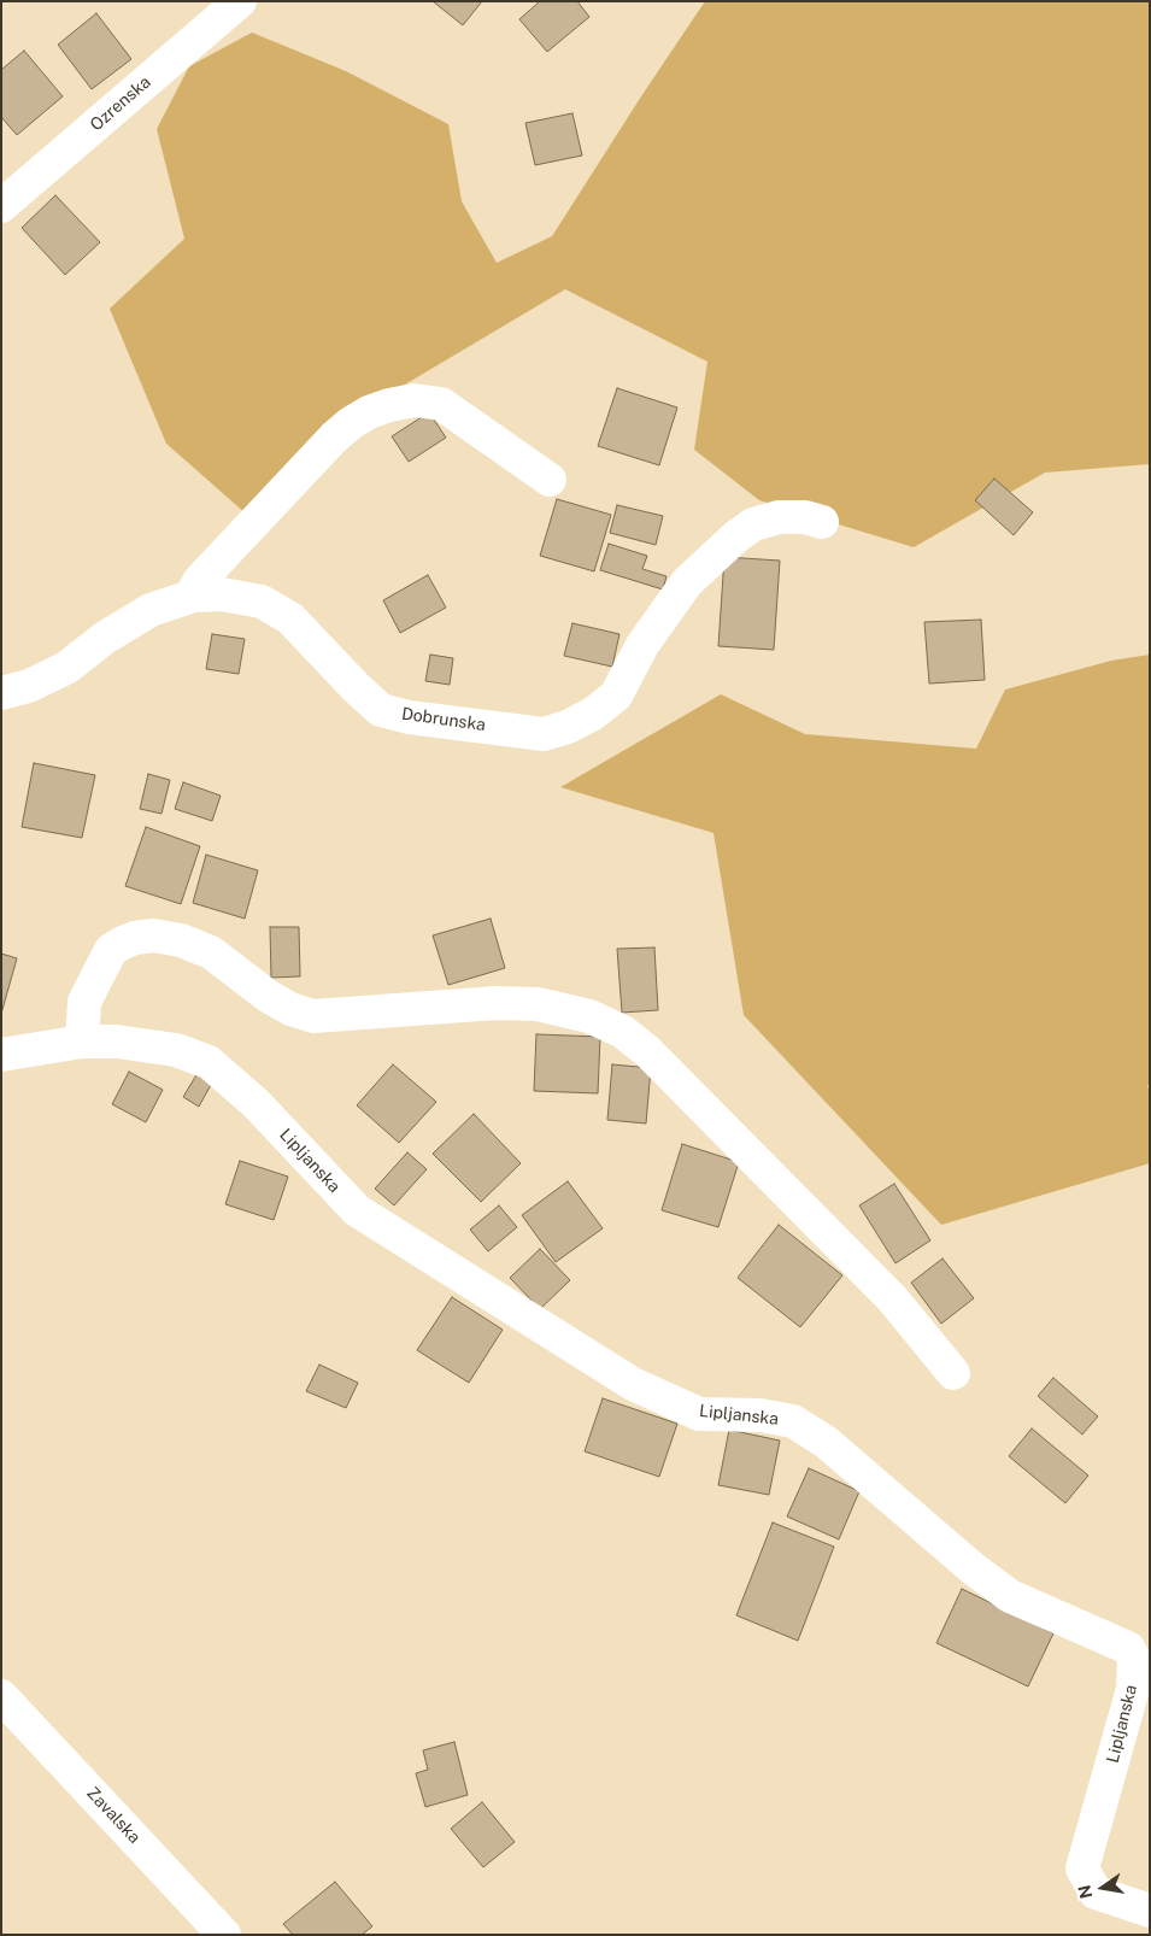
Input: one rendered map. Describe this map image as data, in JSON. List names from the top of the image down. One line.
{"streets":{"street":["Ozrenska","Dobrunska","Lipljanska","Zavalska"]},"north":"left"}
